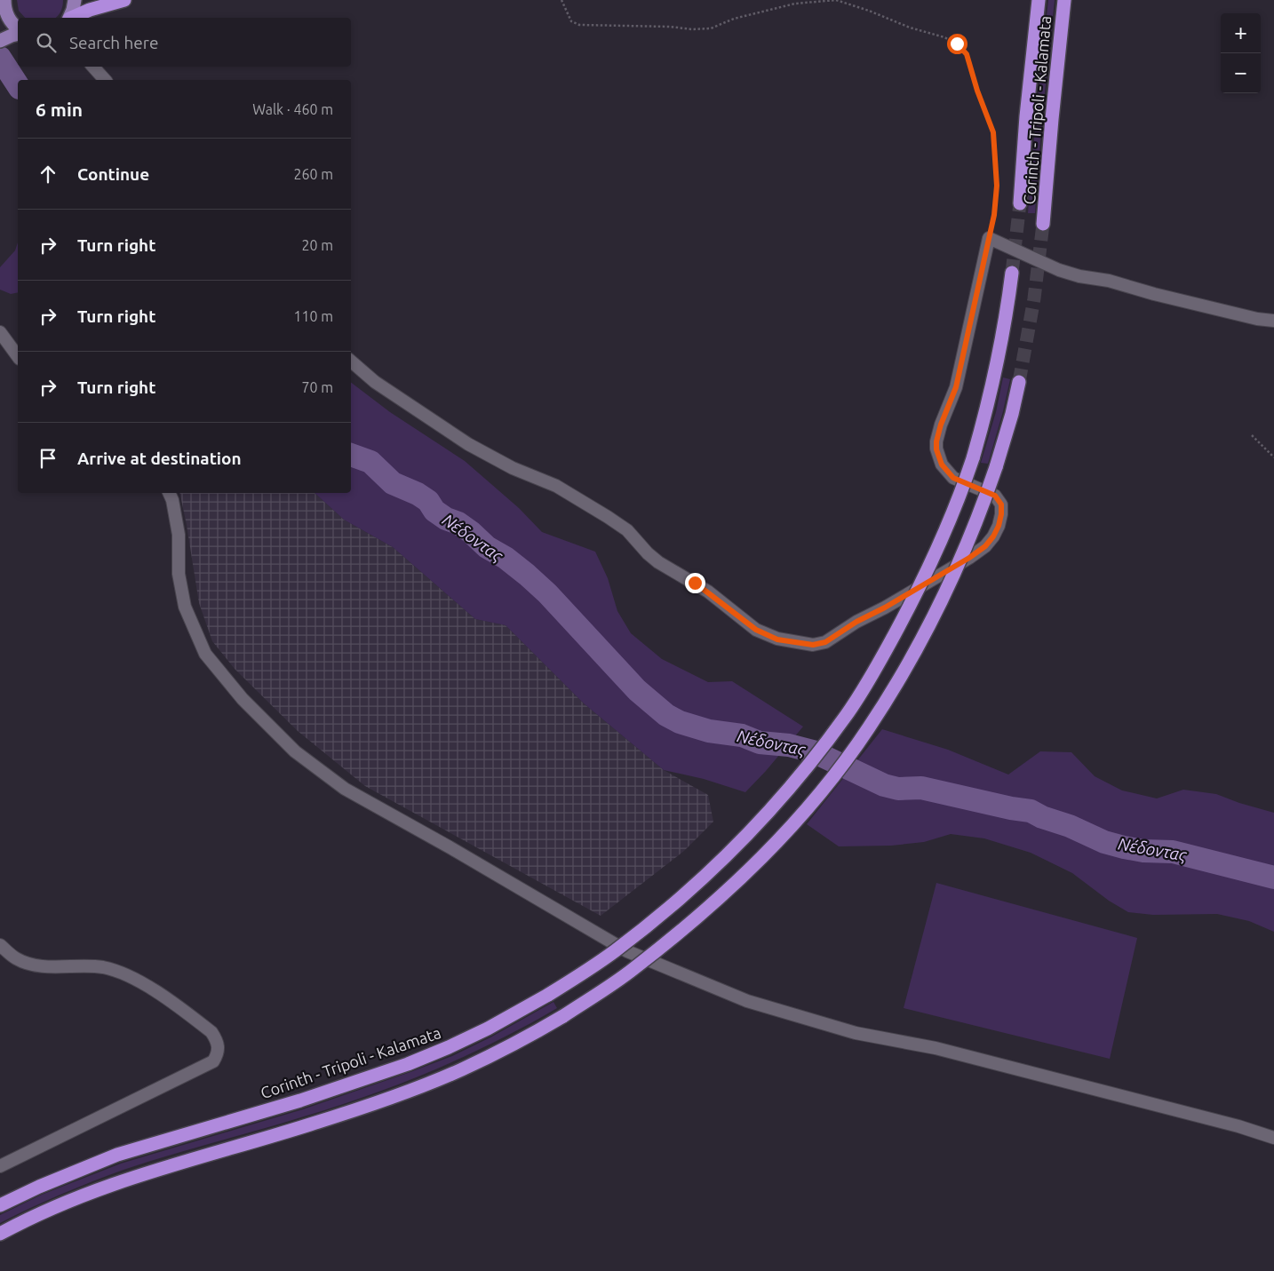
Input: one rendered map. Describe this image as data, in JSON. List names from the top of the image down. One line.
{"streets":{"highway":["Corinth - Tripoli - Kalamata"]},"water":["Νέδoντας"],"page":{"map_buttons":["+","−"],"search":"Search here","heading":["6 min","Walk · 460 m"],"list":[["Continue","260 m"],["Turn right","20 m"],["Turn right","110 m"],["Turn right","70 m"],"Arrive at destination"]}}
